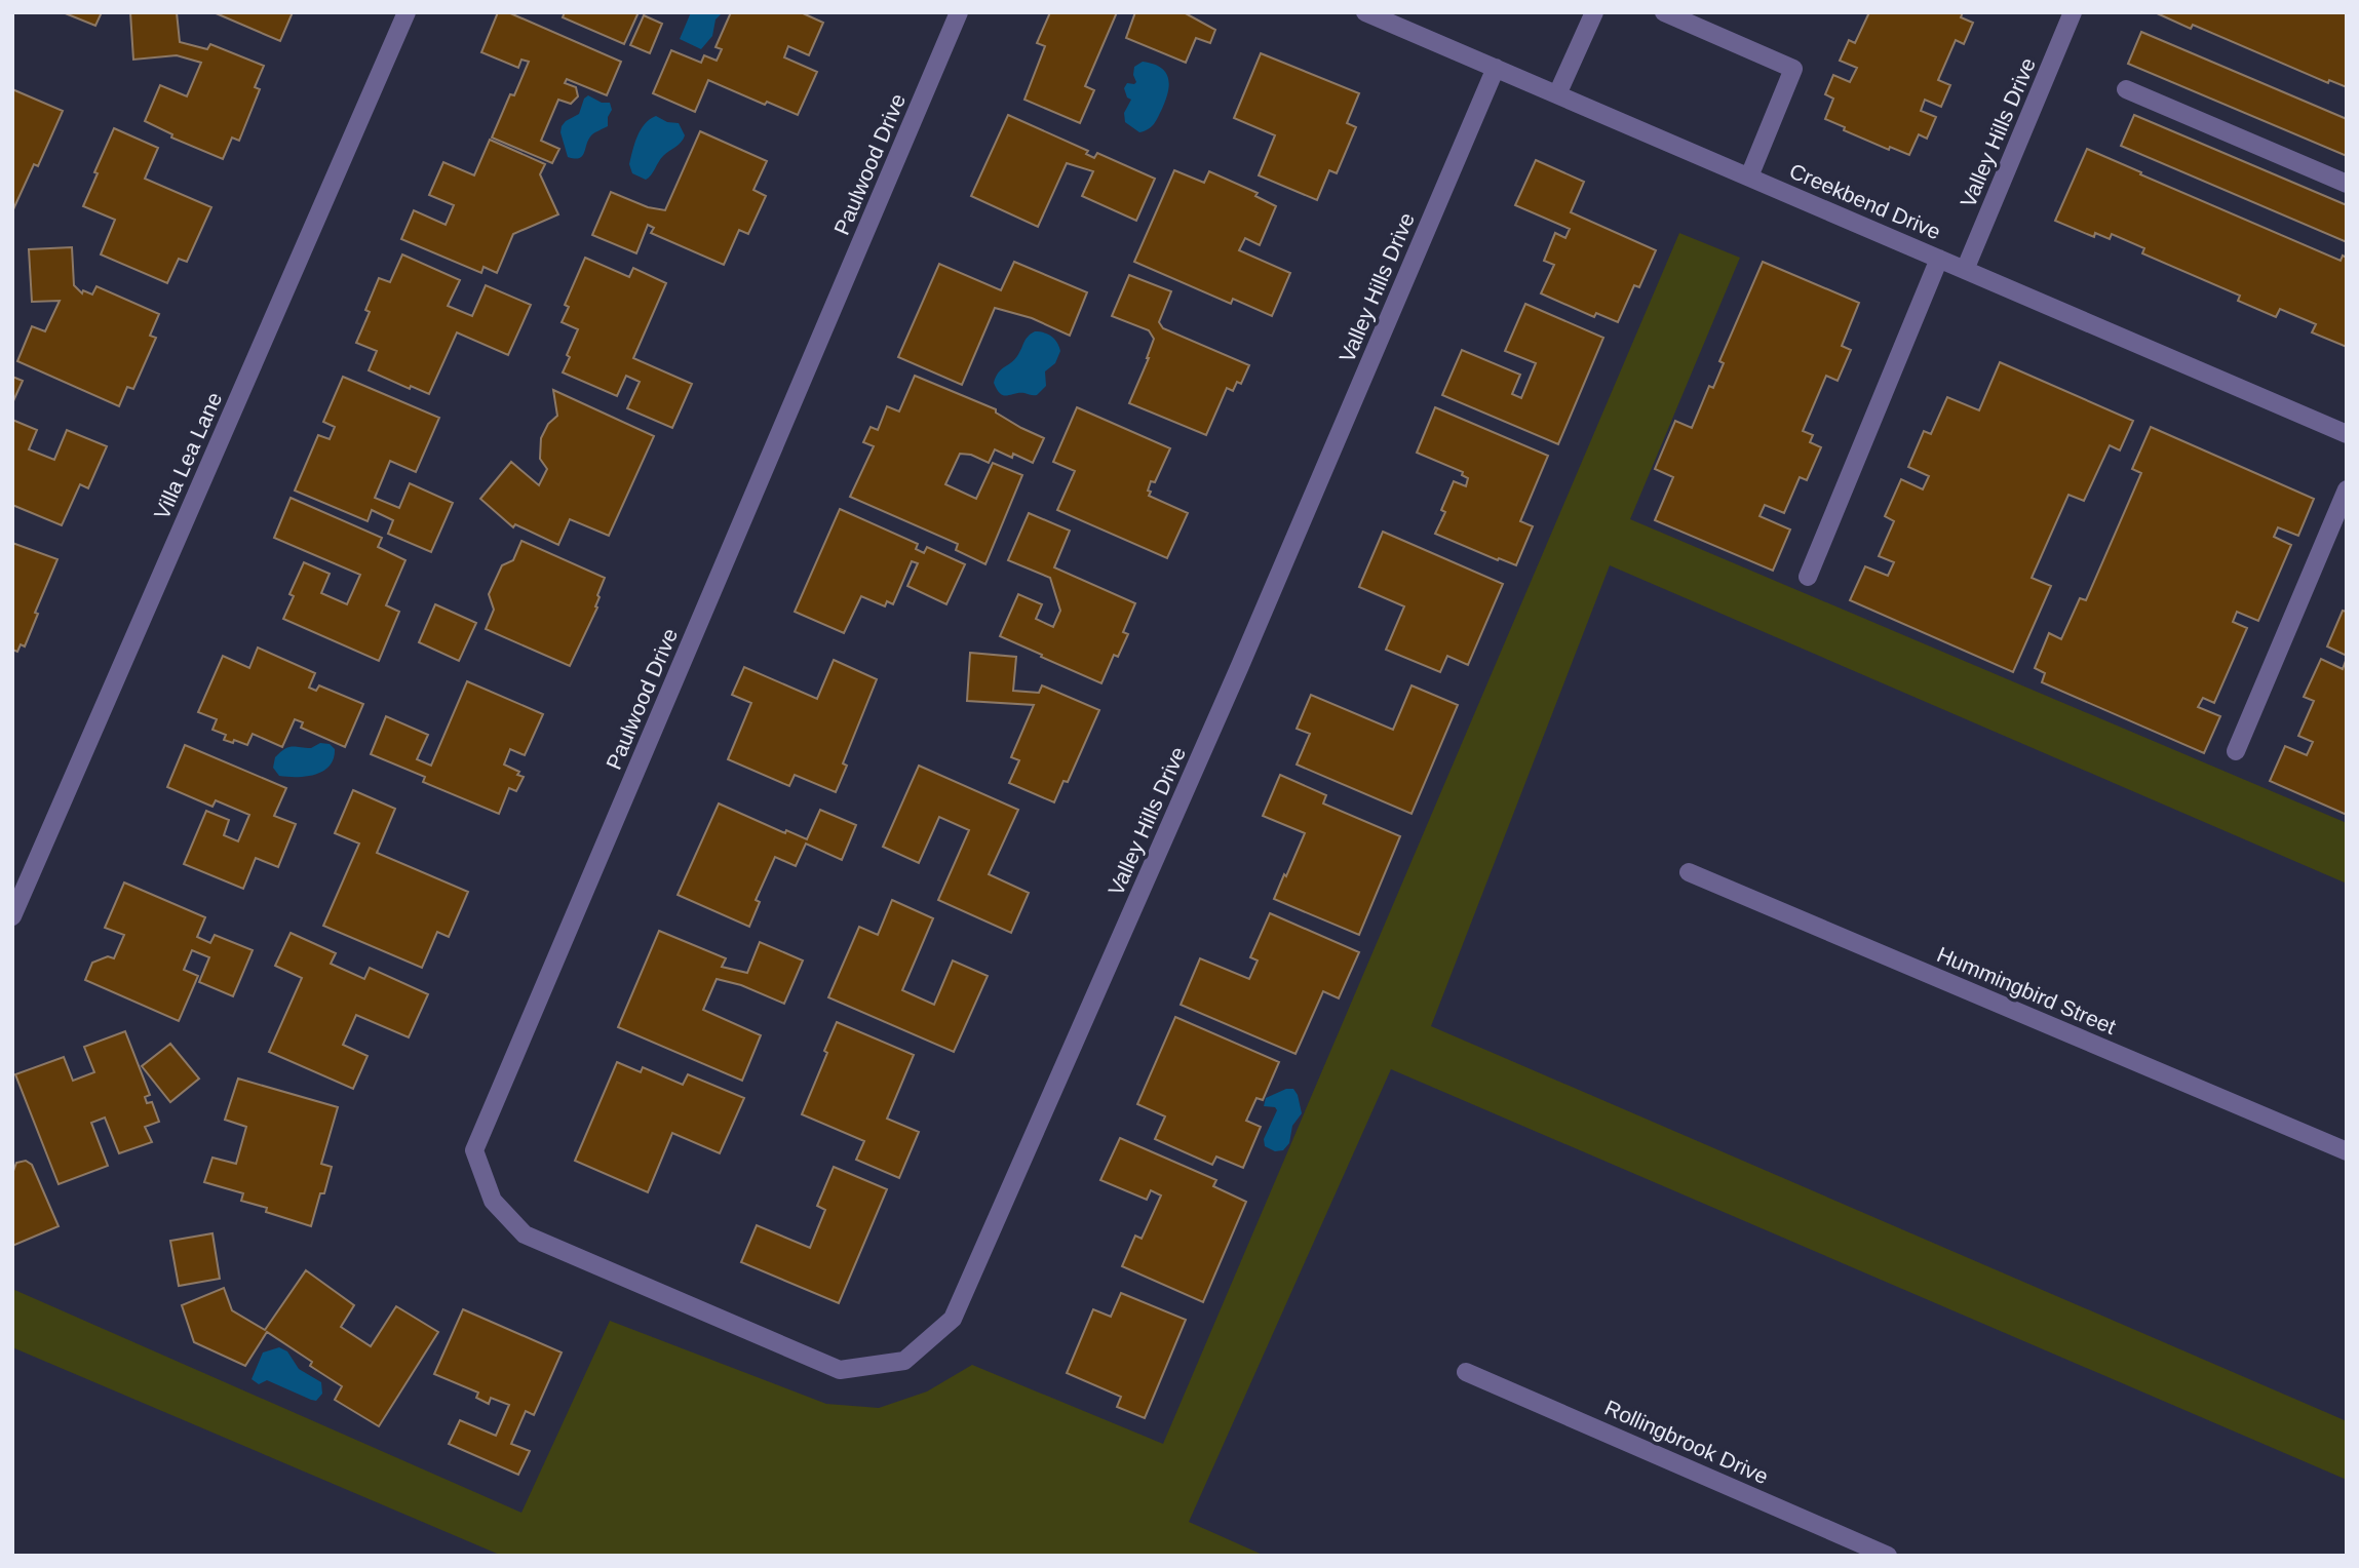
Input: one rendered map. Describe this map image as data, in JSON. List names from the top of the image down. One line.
{"streets":{"street":["Valley Hills Drive","Paulwood Drive","Creekbend Drive","Villa Lea Lane","Hummingbird Street","Rollingbrook Drive"]},"crossings":[["Valley Hills Drive","Paulwood Drive"],["Valley Hills Drive","Creekbend Drive"]]}
